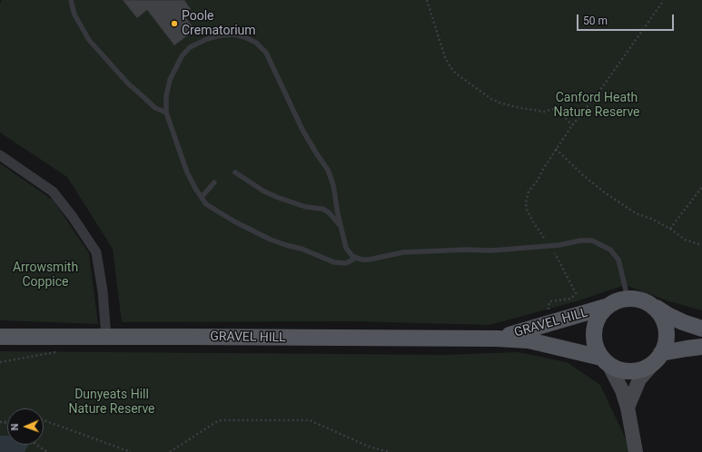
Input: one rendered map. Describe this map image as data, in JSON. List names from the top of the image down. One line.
{"streets":{"main road":["GRAVEL HILL"]},"parks":["Canford Heath Nature Reserve","Arrowsmith Coppice","Dunyeats Hill Nature Reserve"],"places":["Poole Crematorium"],"scale_bar":"50 m","north":"left"}
